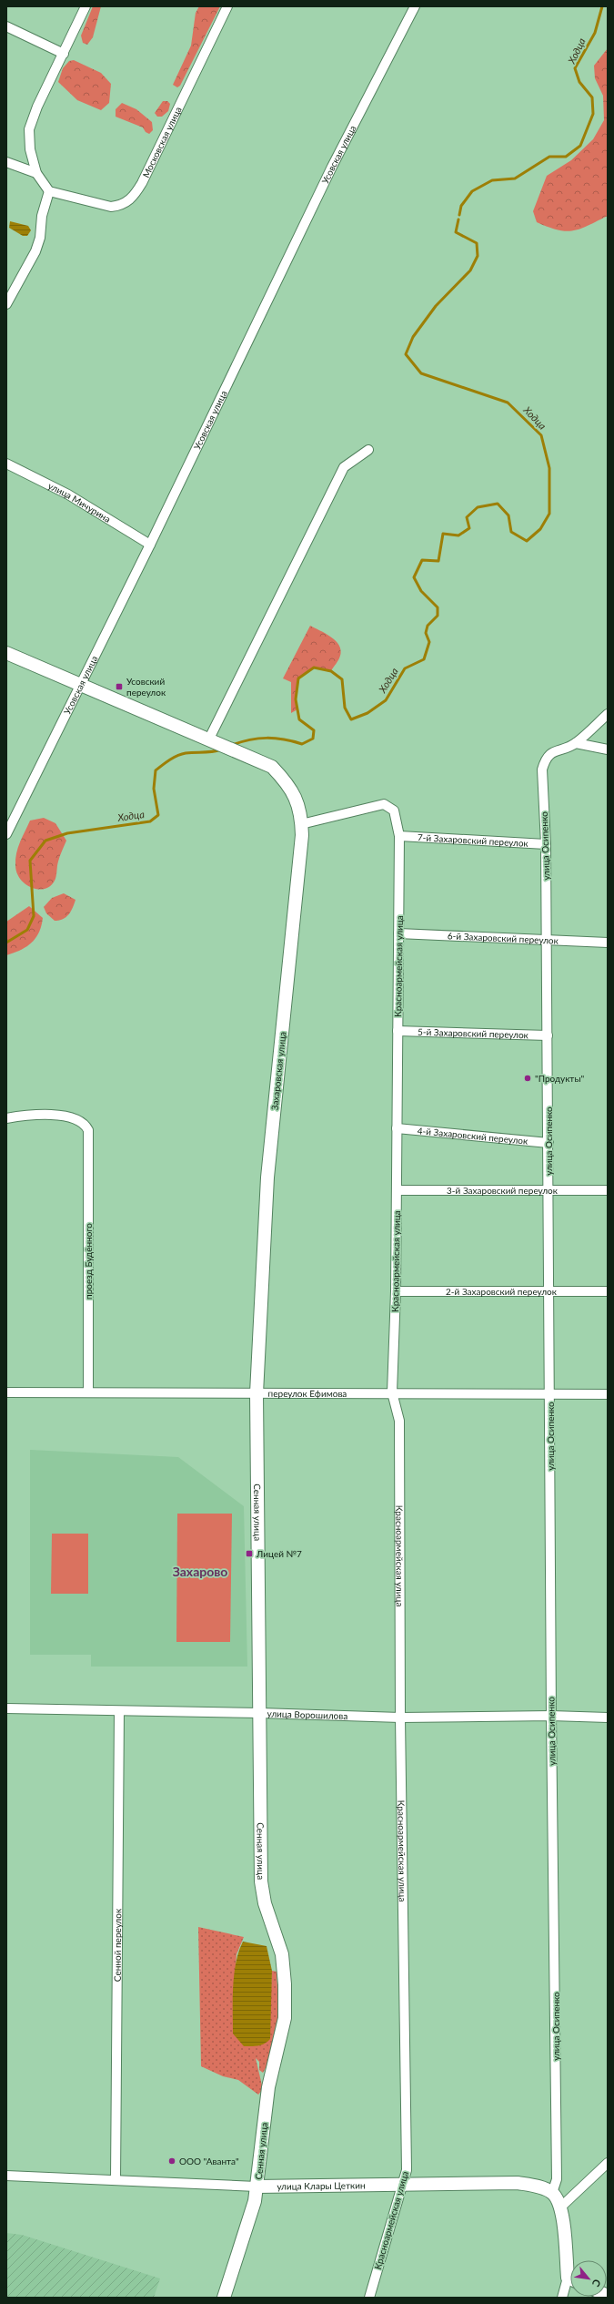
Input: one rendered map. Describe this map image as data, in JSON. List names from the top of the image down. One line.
{"streets":{"street":["Московская улица","Усовская улица","улица Мичурина","7-й Захаровский переулок","улица Осипенко","6-й Захаровский переулок","Красноармейская улица","5-й Захаровский переулок","Захаровская улица","4-й Захаровский переулок","3-й Захаровский переулок","проезд Будённого","2-й Захаровский переулок","переулок Ефимова","Сенная улица","улица Ворошилова","Сенной переулок","улица Клары Цеткин"]},"crossings":[["Усовская улица","улица Мичурина"],["7-й Захаровский переулок","улица Осипенко"],["7-й Захаровский переулок","Красноармейская улица"],["улица Осипенко","6-й Захаровский переулок"],["улица Осипенко","5-й Захаровский переулок"],["улица Осипенко","4-й Захаровский переулок"],["улица Осипенко","3-й Захаровский переулок"],["улица Осипенко","2-й Захаровский переулок"],["улица Осипенко","переулок Ефимова"],["улица Осипенко","улица Ворошилова"],["улица Осипенко","улица Клары Цеткин"],["6-й Захаровский переулок","Красноармейская улица"],["Красноармейская улица","5-й Захаровский переулок"],["Красноармейская улица","Захаровская улица"],["Красноармейская улица","4-й Захаровский переулок"],["Красноармейская улица","3-й Захаровский переулок"],["Красноармейская улица","2-й Захаровский переулок"],["Красноармейская улица","переулок Ефимова"],["Красноармейская улица","улица Ворошилова"],["Красноармейская улица","улица Клары Цеткин"],["Захаровская улица","переулок Ефимова"],["Захаровская улица","Сенная улица"],["проезд Будённого","переулок Ефимова"],["переулок Ефимова","Сенная улица"],["Сенная улица","улица Ворошилова"],["Сенная улица","улица Клары Цеткин"],["улица Ворошилова","Сенной переулок"],["Сенной переулок","улица Клары Цеткин"]],"districts":["Захарово"],"water":["Ходца"],"places":{"transit":["Усовский переулок","Лицей №7"],"other":["\"Продукты\"","ООО \"Аванта\""]},"north":"bottom right"}
